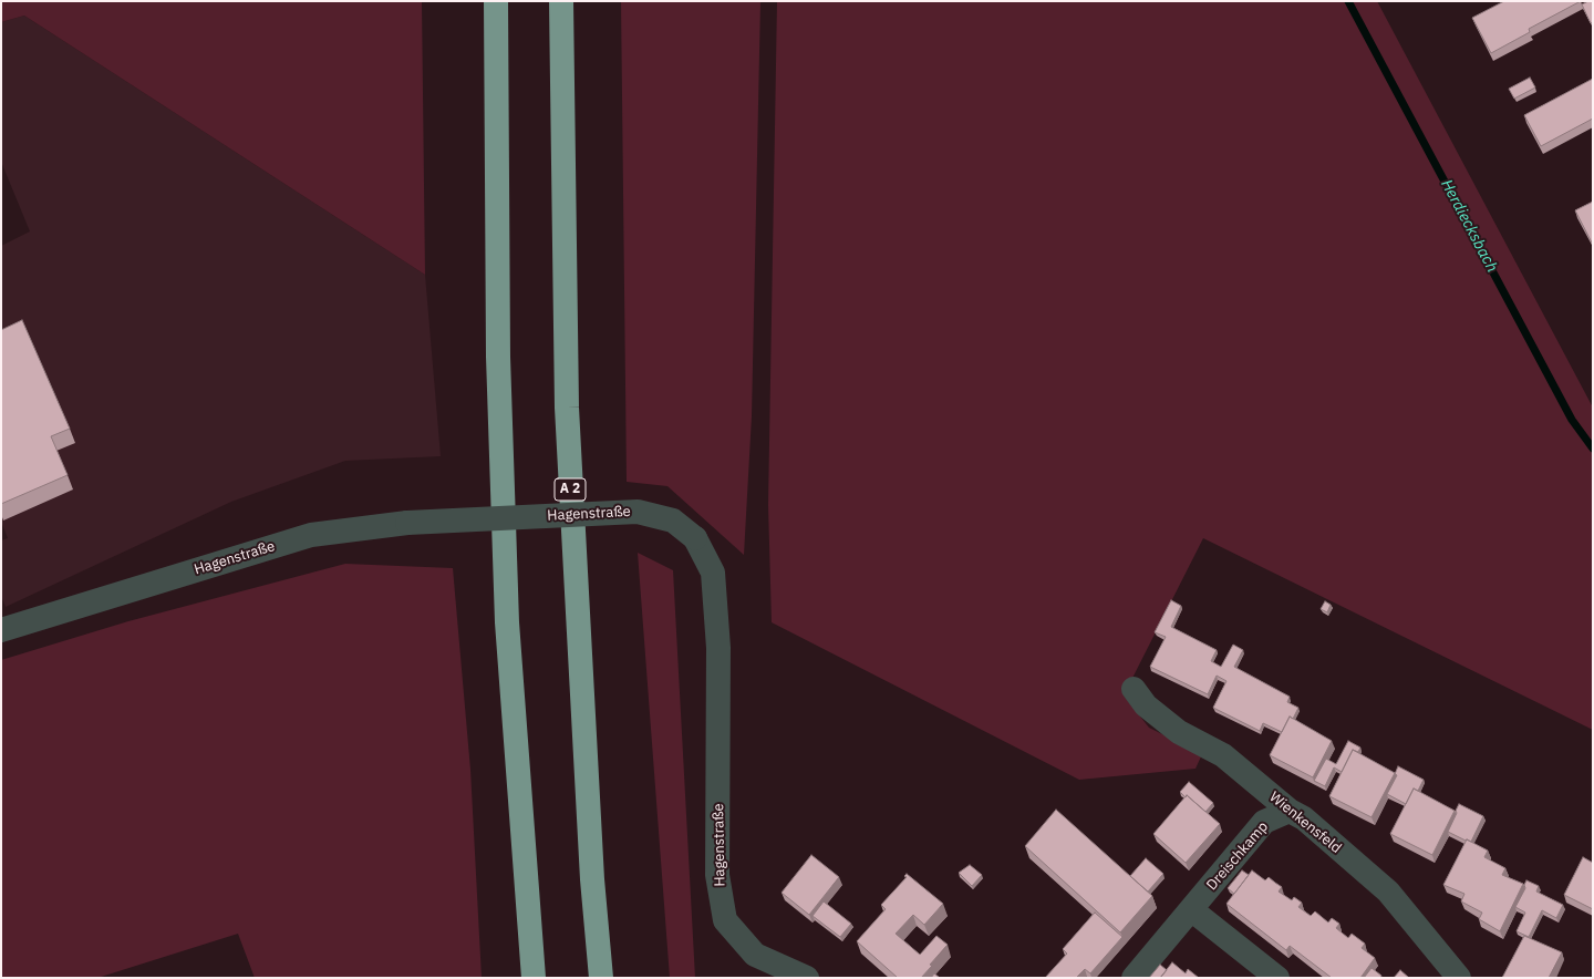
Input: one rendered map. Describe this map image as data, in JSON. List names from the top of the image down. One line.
{"streets":{"highway":["A 2"],"street":["Hagenstraße","Wienkensfeld","Dreischkamp"]},"crossings":[["Wienkensfeld","Dreischkamp"]],"water":["Herdiecksbach"]}
